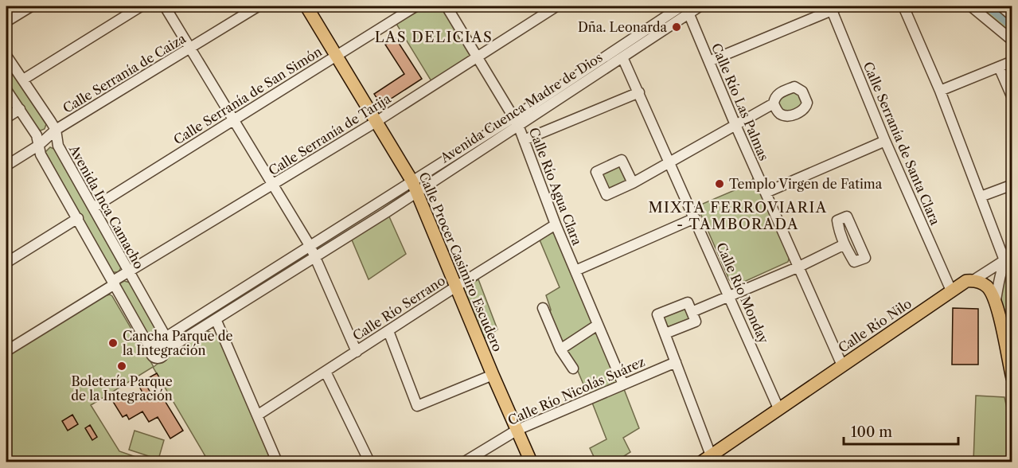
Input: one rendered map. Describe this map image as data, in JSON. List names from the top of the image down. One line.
{"streets":{"main road":["Calle Procer Casimiro Escudero","Calle Río Nilo"],"street":["Calle Serranía de Caiza","Calle Serranía de San Simón","Calle Río Las Palmas","Avenida Cuenca Madre de Dios","Calle Serranía de Tarija","Calle Serranía de Santa Clara","Calle Río Agua Clara","Avenida Inca Camacho","Calle Río Monday","Calle Río Serrano","Calle Río Nicolás Suárez"]},"crossings":[["Calle Serranía de Caiza","Avenida Inca Camacho"],["Calle Serranía de San Simón","Avenida Inca Camacho"],["Calle Serranía de San Simón","Calle Procer Casimiro Escudero"],["Calle Río Las Palmas","Avenida Cuenca Madre de Dios"],["Calle Río Las Palmas","Calle Río Nilo"],["Avenida Cuenca Madre de Dios","Calle Río Agua Clara"],["Avenida Cuenca Madre de Dios","Avenida Inca Camacho"],["Avenida Cuenca Madre de Dios","Calle Procer Casimiro Escudero"],["Avenida Cuenca Madre de Dios","Calle Río Monday"],["Calle Serranía de Tarija","Calle Río Agua Clara"],["Calle Serranía de Tarija","Avenida Inca Camacho"],["Calle Serranía de Tarija","Calle Procer Casimiro Escudero"],["Calle Serranía de Santa Clara","Calle Río Nilo"],["Calle Río Agua Clara","Calle Río Serrano"],["Calle Río Agua Clara","Calle Río Nicolás Suárez"],["Calle Procer Casimiro Escudero","Calle Río Serrano"],["Calle Procer Casimiro Escudero","Calle Río Nicolás Suárez"],["Calle Río Monday","Calle Río Nilo"]],"districts":["LAS DELICIAS","MIXTA FERROVIARIA - TAMBORADA"],"places":["Dña. Leonarda","Templo Virgen de Fatima","Cancha Parque de la Integración","Boletería Parque de la Integración"],"scale_bar":"100 m"}
